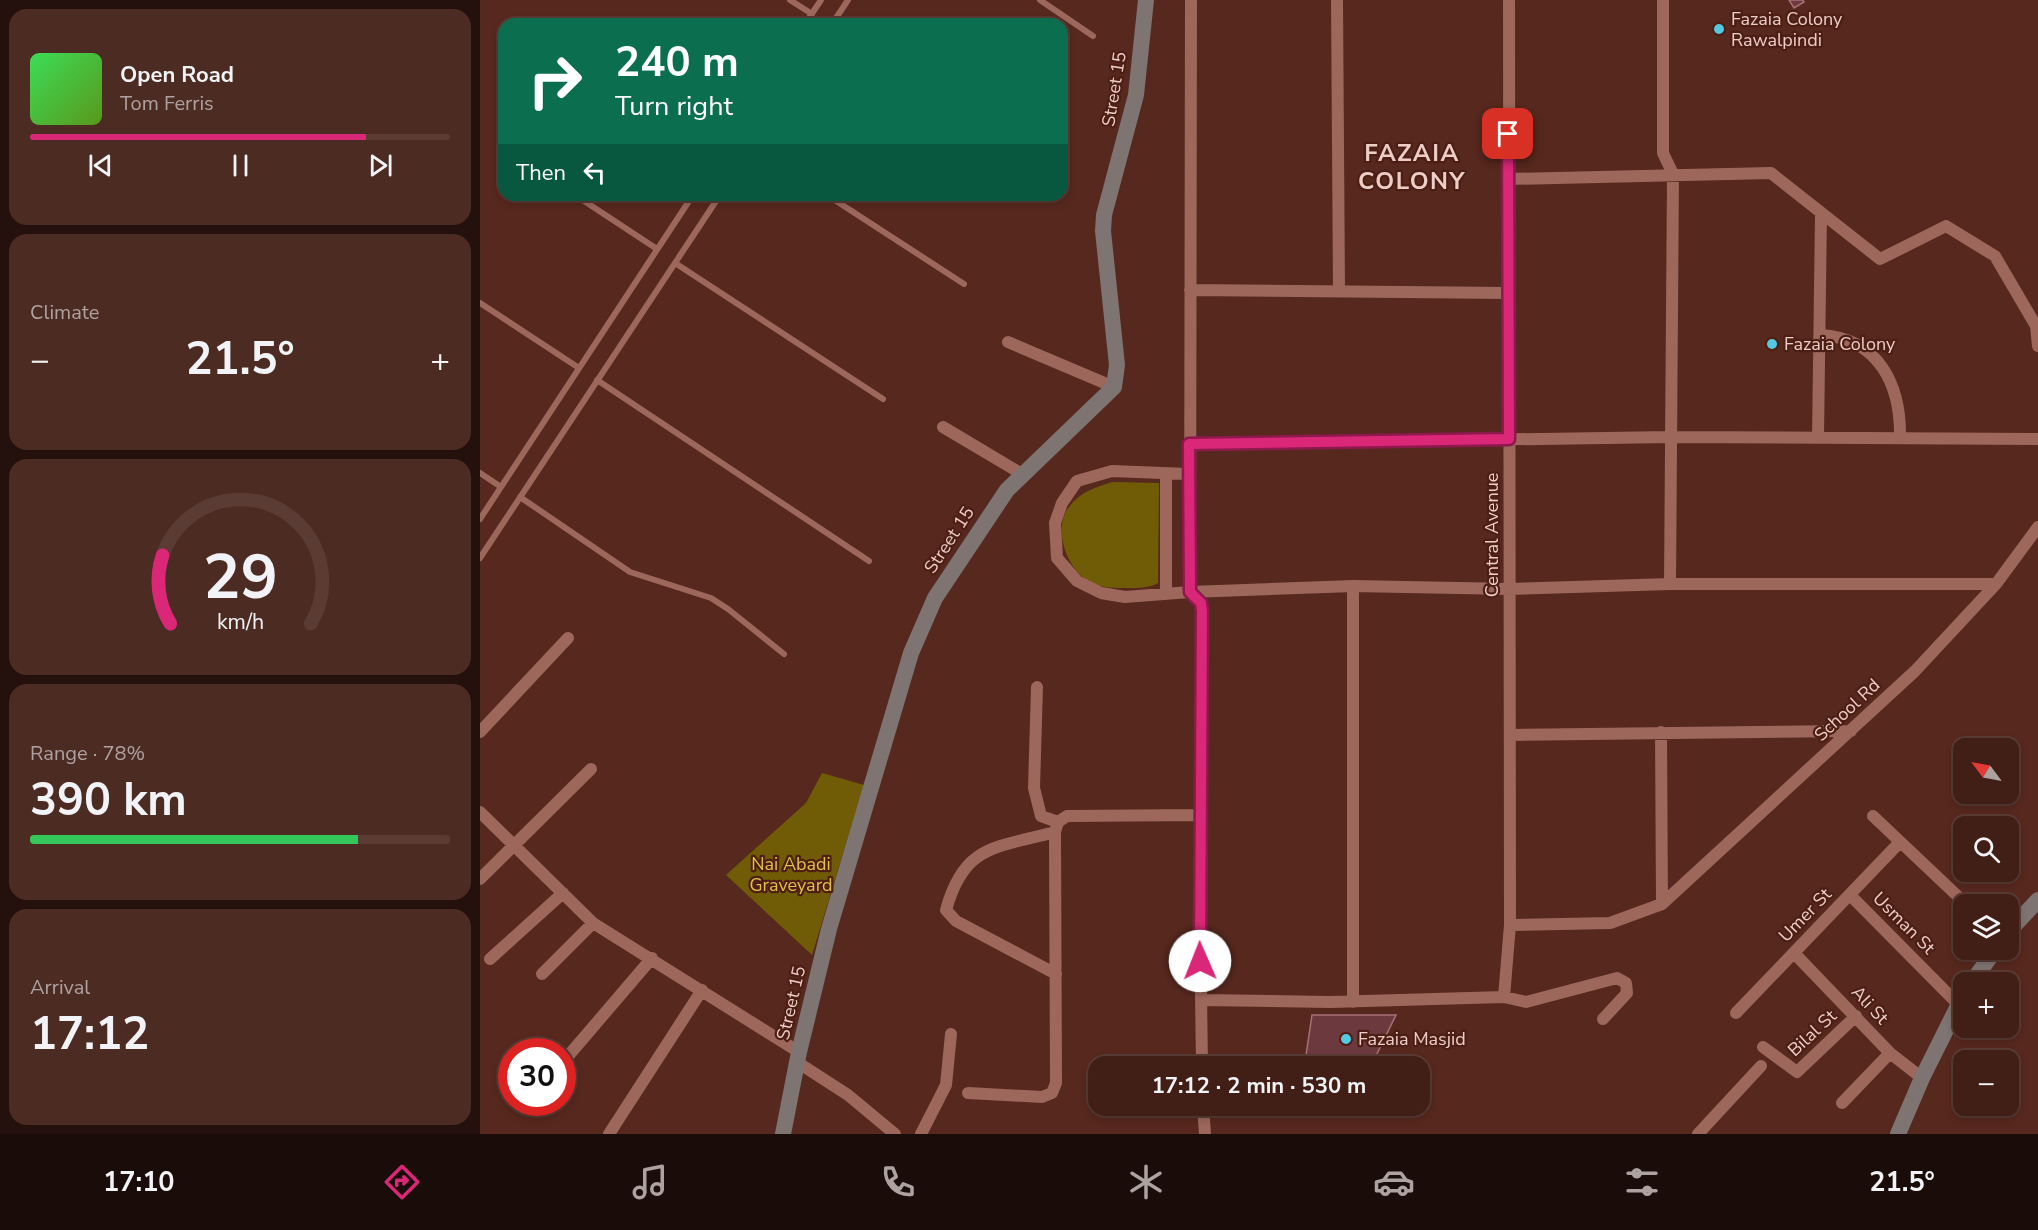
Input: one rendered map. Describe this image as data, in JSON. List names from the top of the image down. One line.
{"streets":{"street":["Street 15","Central Avenue","School Rd","Umer St","Usman St","Ali St","Bilal St"]},"crossings":[["Umer St","Usman St"],["Umer St","Ali St"],["Ali St","Bilal St"]],"districts":["FAZAIA COLONY"],"parks":["Nai Abadi Graveyard"],"places":["Fazaia Colony Rawalpindi","Fazaia Colony","Fazaia Masjid"],"north":"top left","page":{"turn":["240 m","Turn right"],"song":["Open Road","Tom Ferris"],"then":"Then","tile":["Climate",["Range · 78%","390 km"],["Arrival","17:12"]],"heat":["−","21.5°","+"],"map_buttons":["+","−"],"limit":"30","trip":"17:12 · 2 min · 530 m","tabs":["17:10","21.5°"],"gauge":["29","km/h"]}}
